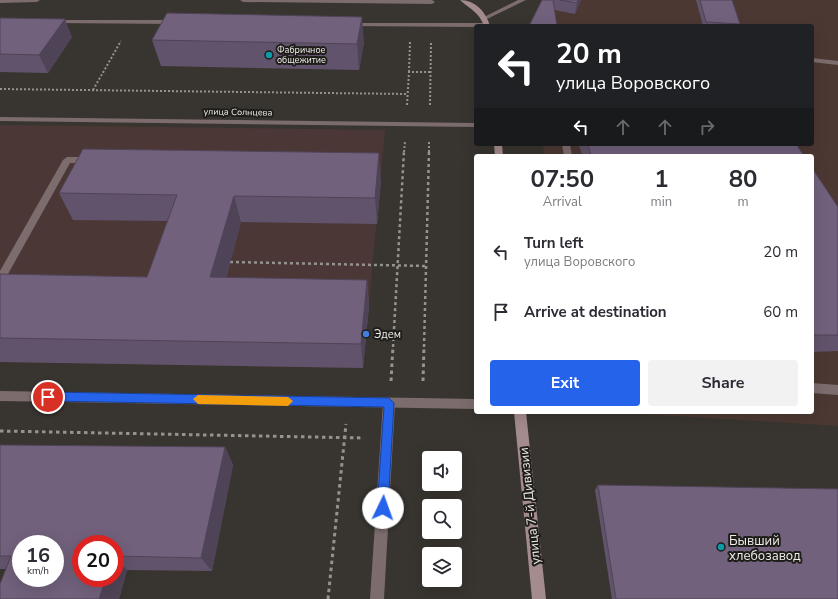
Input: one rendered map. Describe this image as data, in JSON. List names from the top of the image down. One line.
{"streets":{"main road":["улица 7-й Дивизии"],"street":["улица Солнцева"]},"places":["Фабричное общежитие","Эдем","Бывший хлебозавод"],"page":{"turn":["20 m","улица Воровского"],"eta":["07:50","Arrival","1","min","80","m"],"list":[{"name":"Turn left","note":"улица Воровского","value":"20 m"},{"name":"Arrive at destination","value":"60 m"}],"buttons":["Exit","Share"],"speed":"16 km/h","limit":"20"}}
